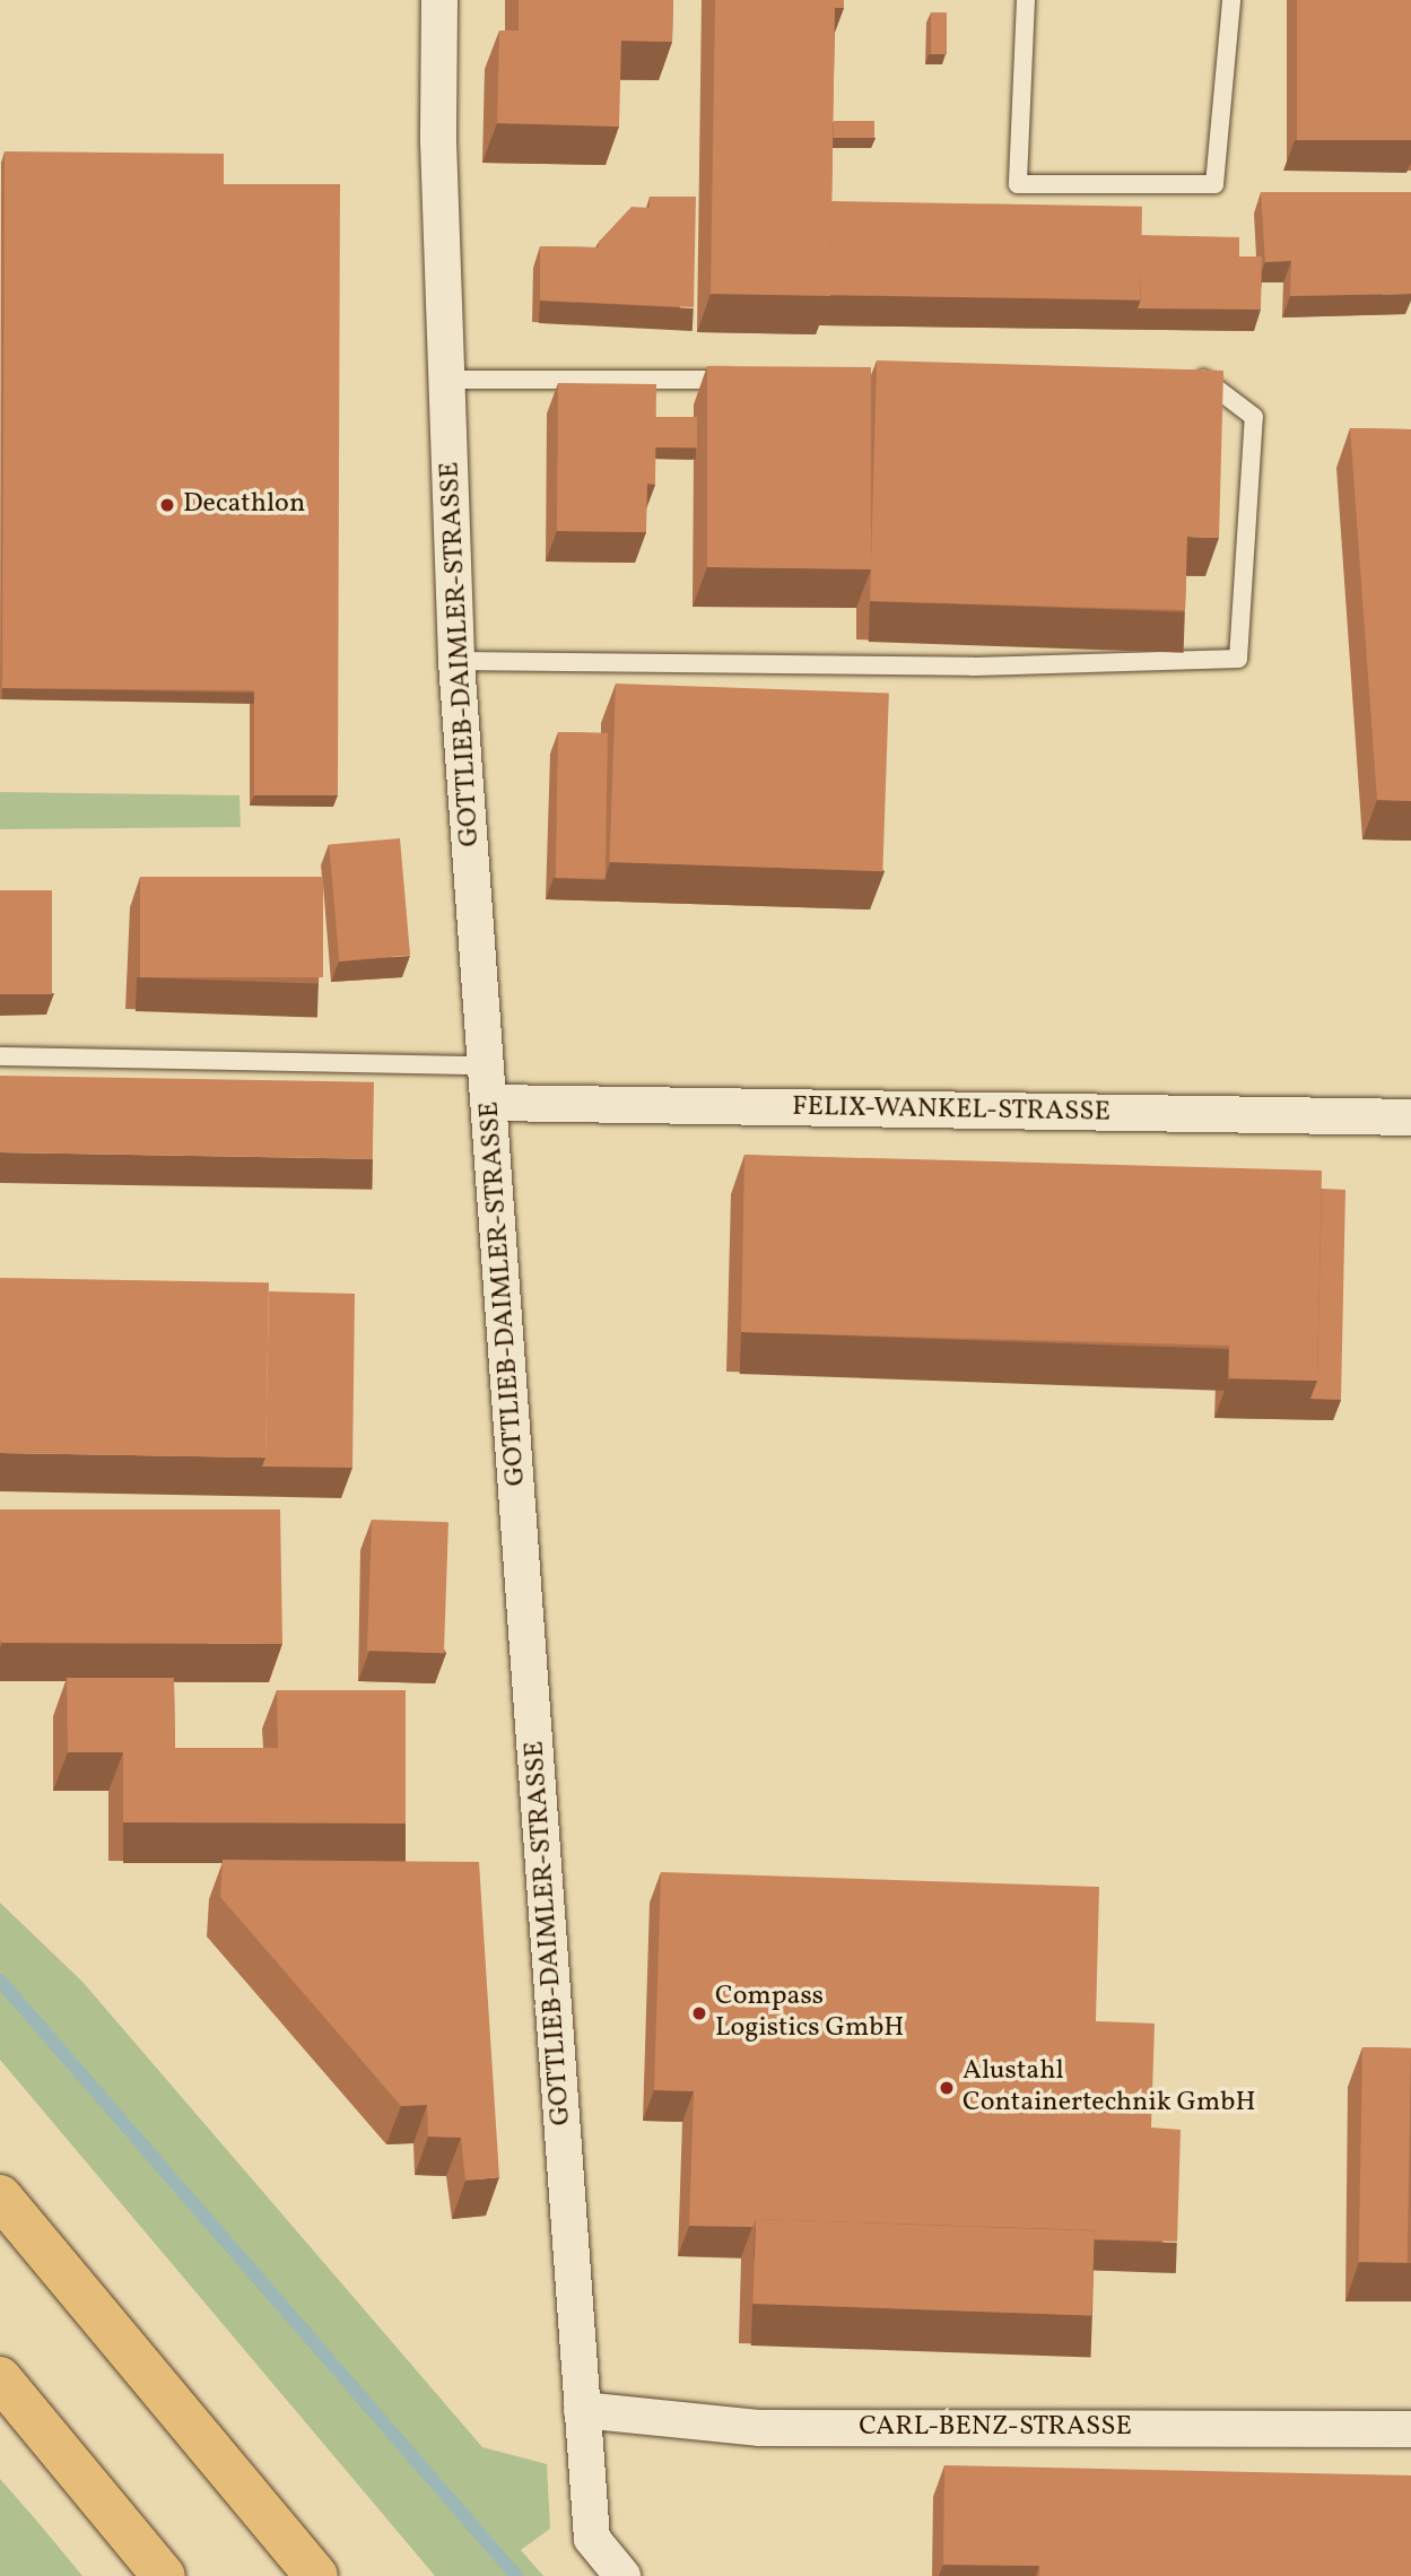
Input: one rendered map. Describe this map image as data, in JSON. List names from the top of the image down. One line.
{"streets":{"street":["GOTTLIEB-DAIMLER-STRASSE","FELIX-WANKEL-STRASSE","CARL-BENZ-STRASSE"]},"crossings":[["GOTTLIEB-DAIMLER-STRASSE","FELIX-WANKEL-STRASSE"],["GOTTLIEB-DAIMLER-STRASSE","CARL-BENZ-STRASSE"]],"places":["Decathlon","Compass Logistics GmbH","Alustahl Containertechnik GmbH"]}
